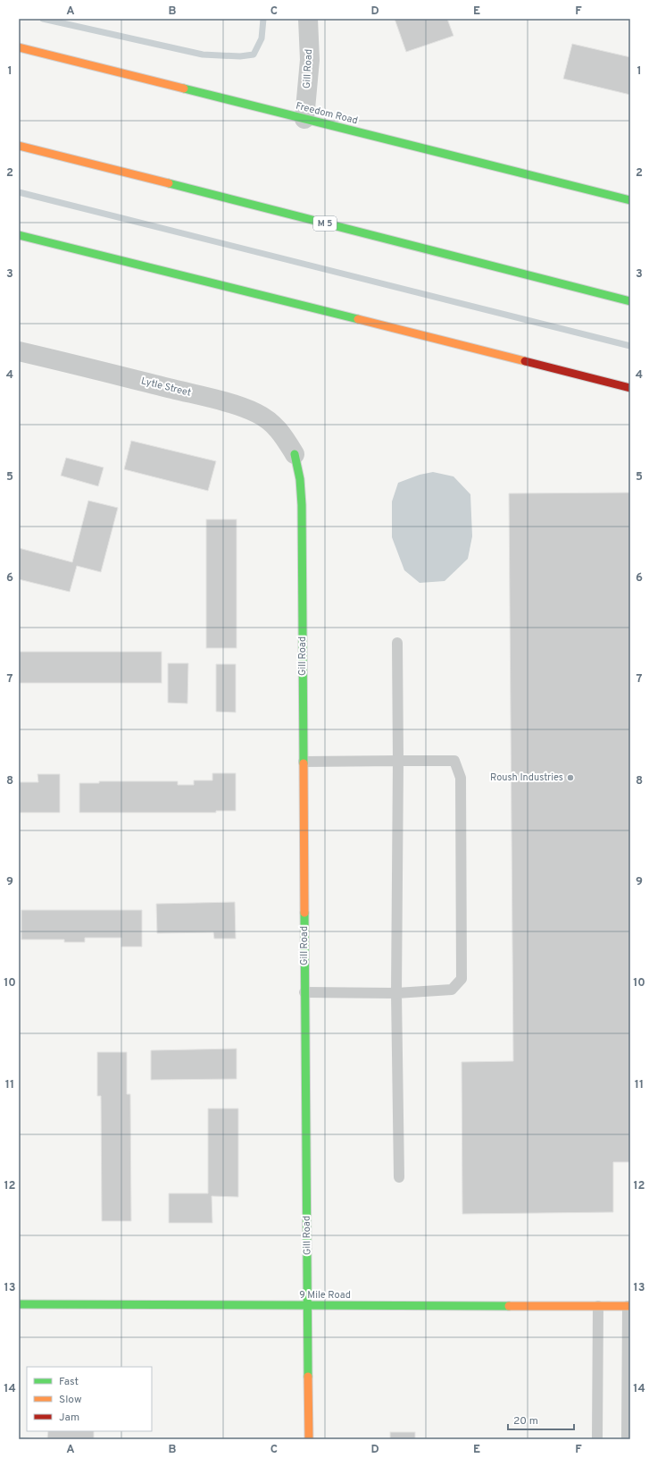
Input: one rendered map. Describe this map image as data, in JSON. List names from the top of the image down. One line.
{"streets":{"main road":["Gill Road","Freedom Road","M 5","9 Mile Road"],"street":["Lytle Street"]},"crossings":[["Gill Road","Freedom Road"],["Gill Road","Lytle Street"],["Gill Road","9 Mile Road"]],"places":["Roush Industries"],"legend":["Fast","Slow","Jam"],"scale_bar":"20 m","grid":{"columns":["A","B","C","D","E","F"],"rows":["1","2","3","4","5","6","7","8","9","10","11","12","13","14"]}}
